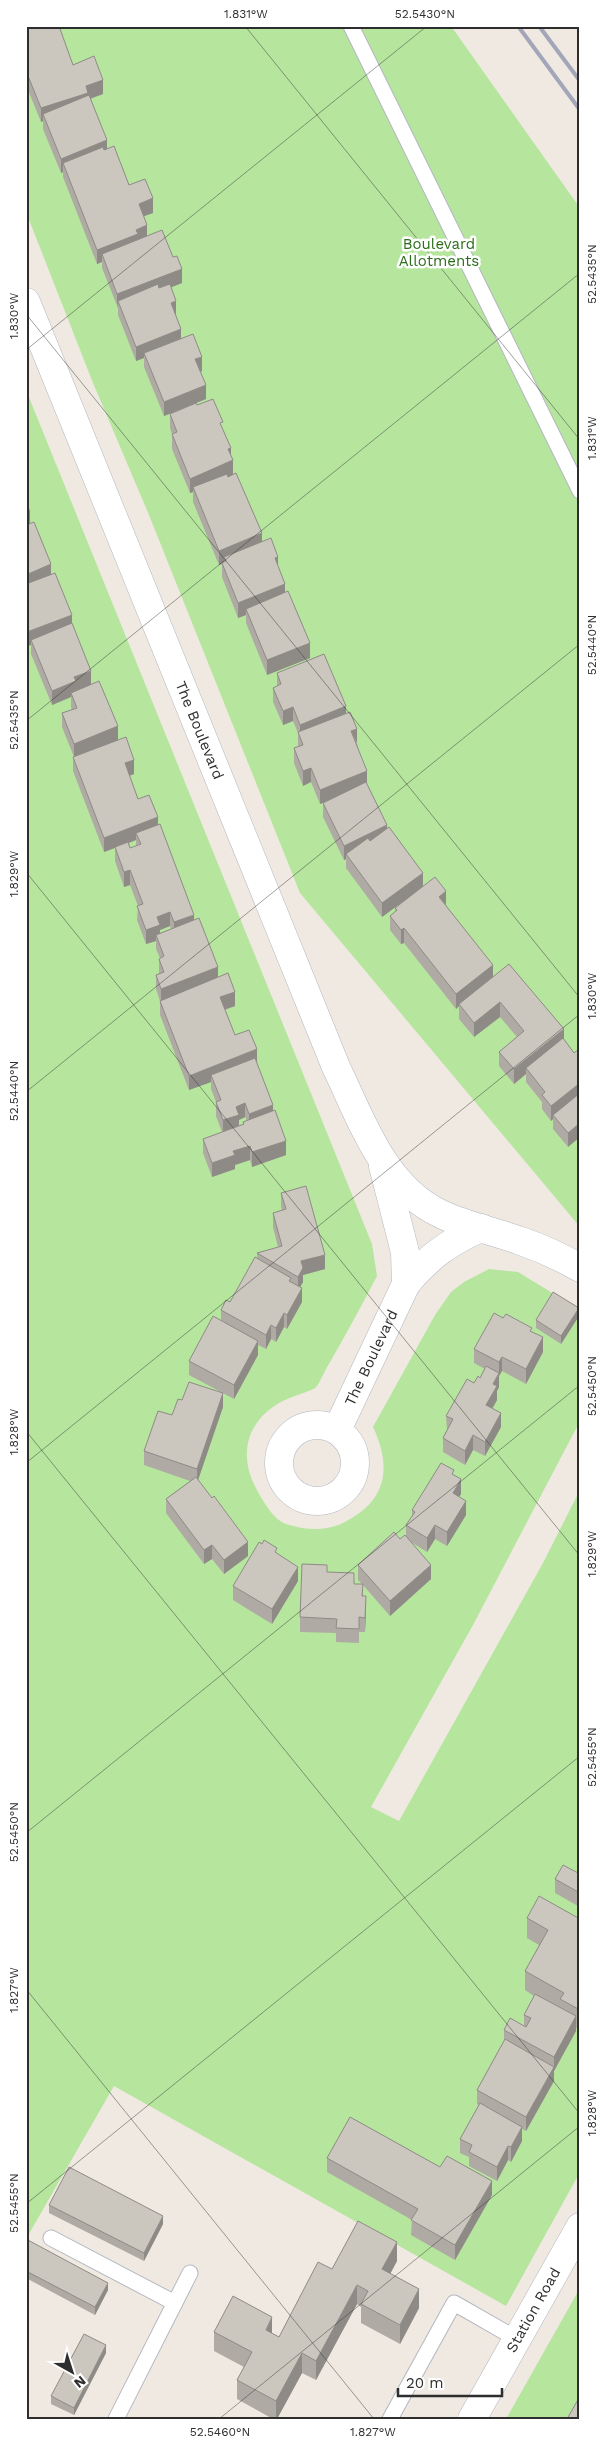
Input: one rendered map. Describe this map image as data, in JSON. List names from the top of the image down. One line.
{"streets":{"street":["The Boulevard","Station Road"]},"parks":["Boulevard Allotments"],"scale_bar":"20 m","north":"bottom right","coordinates":["1.831°W","52.5430°N","52.5435°N","1.830°W","52.5440°N","1.829°W","52.5450°N","1.828°W","52.5455°N","1.827°W","52.5460°N"]}
